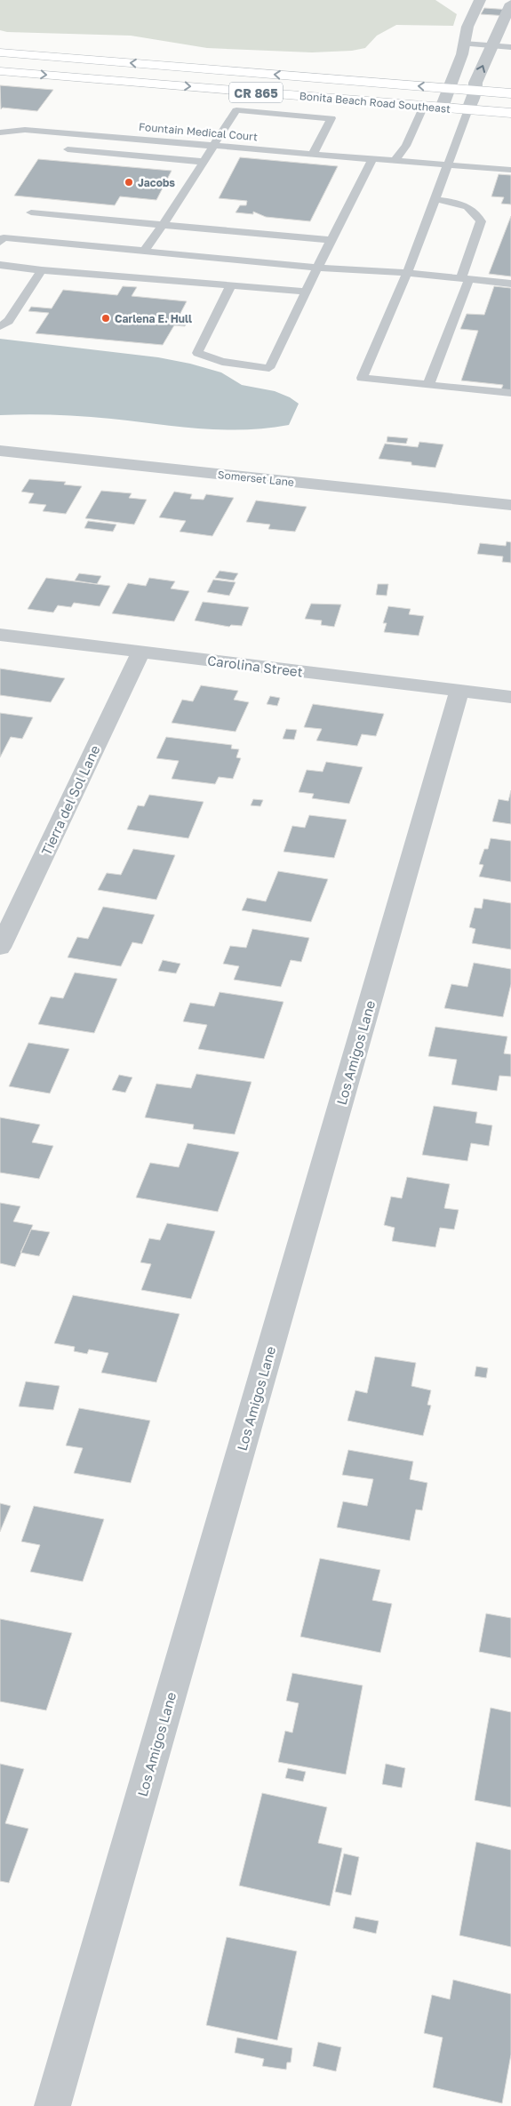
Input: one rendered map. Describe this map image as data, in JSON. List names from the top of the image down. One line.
{"streets":{"main road":["CR 865","Bonita Beach Road Southeast"],"street":["Somerset Lane","Carolina Street","Tierra del Sol Lane","Los Amigos Lane"],"lane":["Fountain Medical Court"]},"crossings":[["Carolina Street","Tierra del Sol Lane"],["Carolina Street","Los Amigos Lane"]],"places":["Jacobs","Carlena E. Hull"]}
